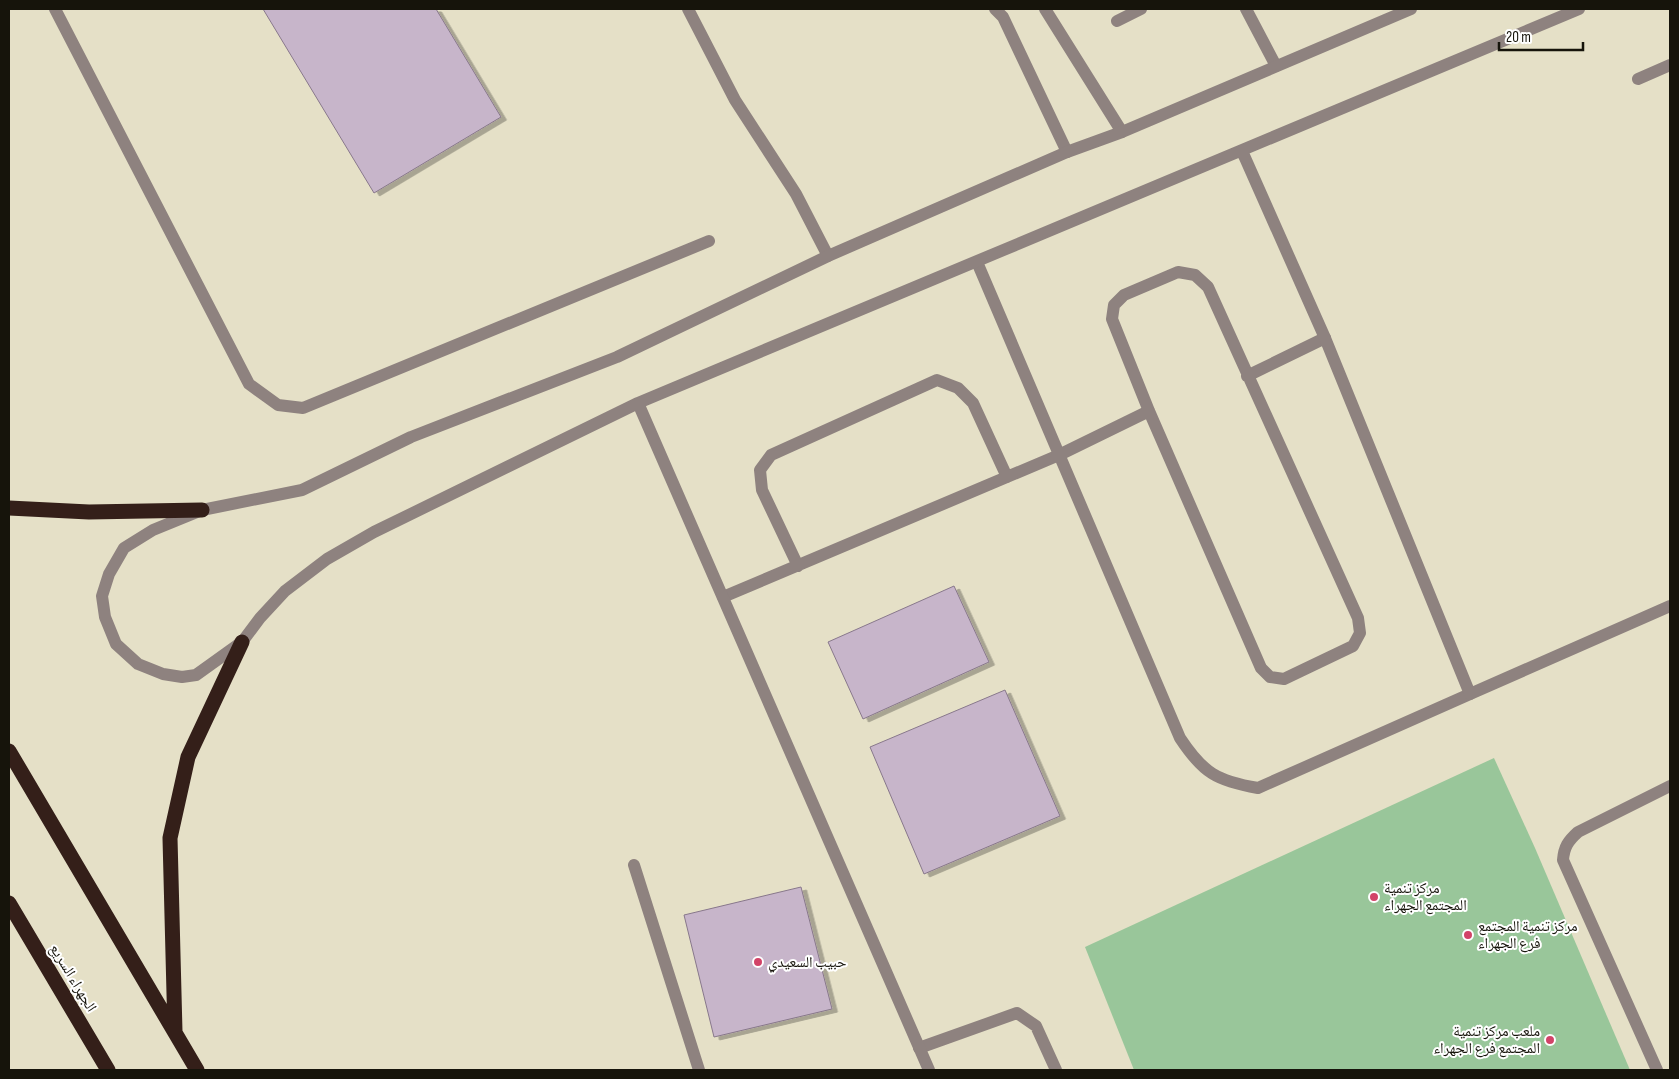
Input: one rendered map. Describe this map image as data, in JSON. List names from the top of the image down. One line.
{"streets":{"highway":["الجهراء السريع"]},"places":["مركز تنمية المجتمع الجهراء","مركز تنمية المجتمع فرع الجهراء","حبيب السعيدي","ملعب مركز تنمية المجتمع فرع الجهراء"],"scale_bar":"20 m"}
